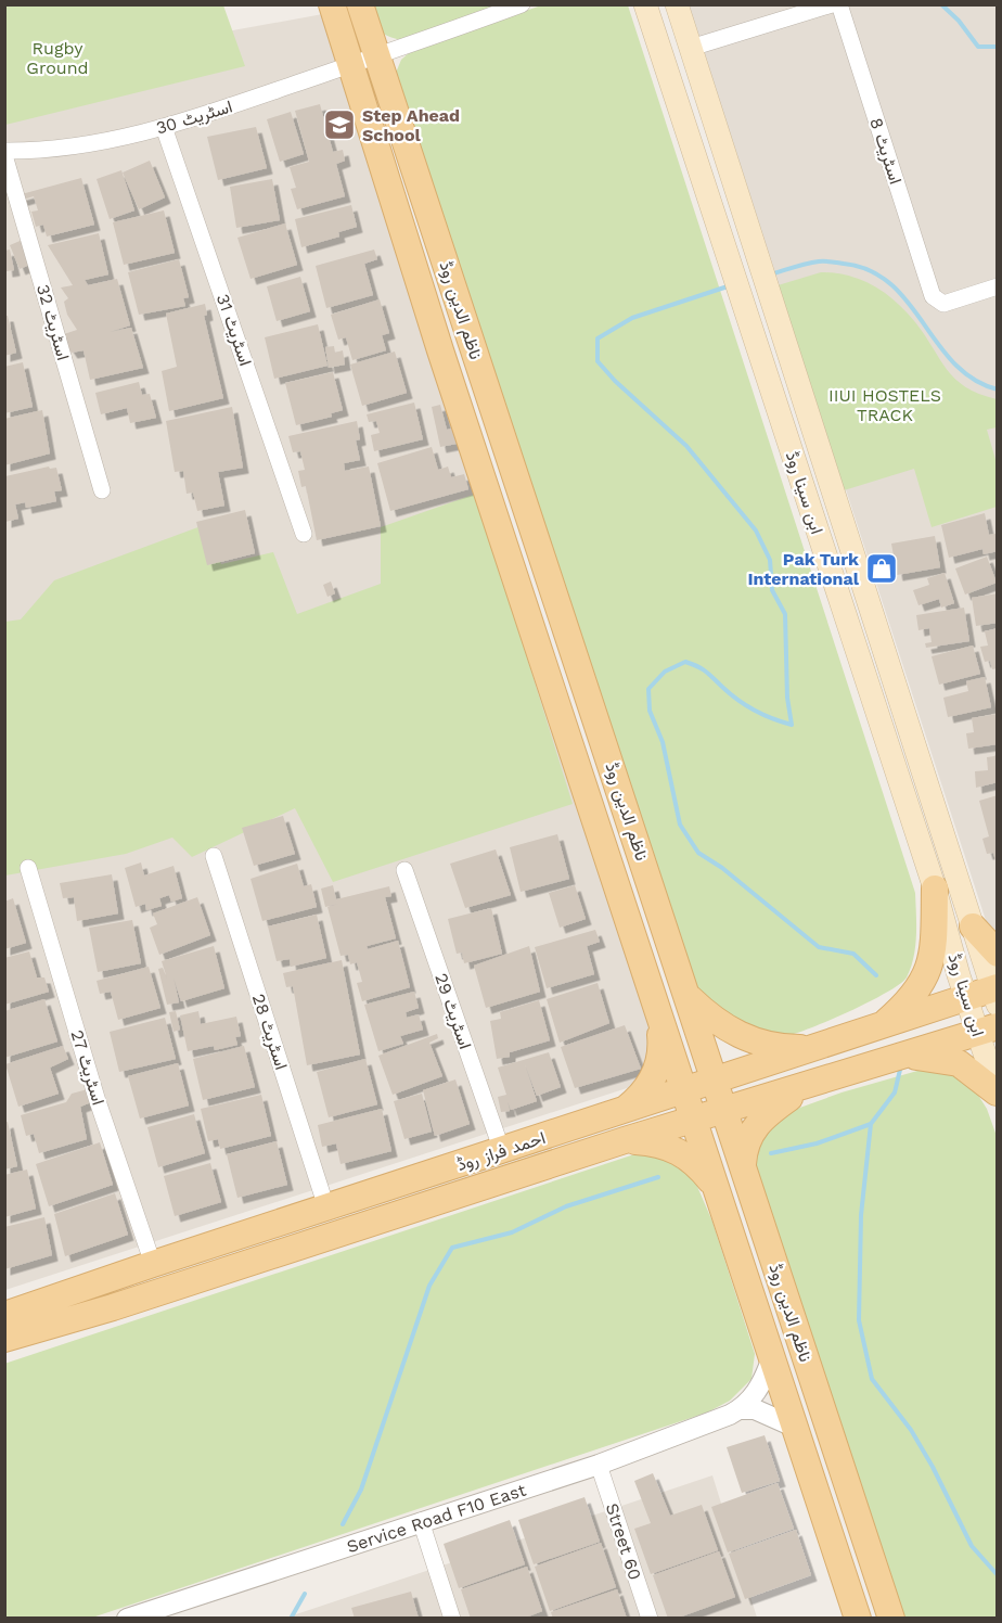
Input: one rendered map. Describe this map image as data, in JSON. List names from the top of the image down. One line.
{"streets":{"main road":["ناظم الدین روڈ","ابن سینا روڈ","احمد فراز روڈ"],"street":["اسٹریٹ 30","اسٹریٹ 8","اسٹریٹ 32","اسٹریٹ 31","اسٹریٹ 29","اسٹریٹ 28","اسٹریٹ 27","Service Road F10 East","Street 60"]},"crossings":[["اسٹریٹ 30","ناظم الدین روڈ"],["اسٹریٹ 30","اسٹریٹ 32"],["اسٹریٹ 30","اسٹریٹ 31"],["ناظم الدین روڈ","احمد فراز روڈ"],["ابن سینا روڈ","احمد فراز روڈ"],["اسٹریٹ 29","احمد فراز روڈ"],["اسٹریٹ 28","احمد فراز روڈ"],["اسٹریٹ 27","احمد فراز روڈ"],["Service Road F10 East","Street 60"]],"parks":["Rugby Ground","IIUI HOSTELS TRACK"],"places":{"school or university":["Step Ahead School"],"shop":["Pak Turk International"]}}
